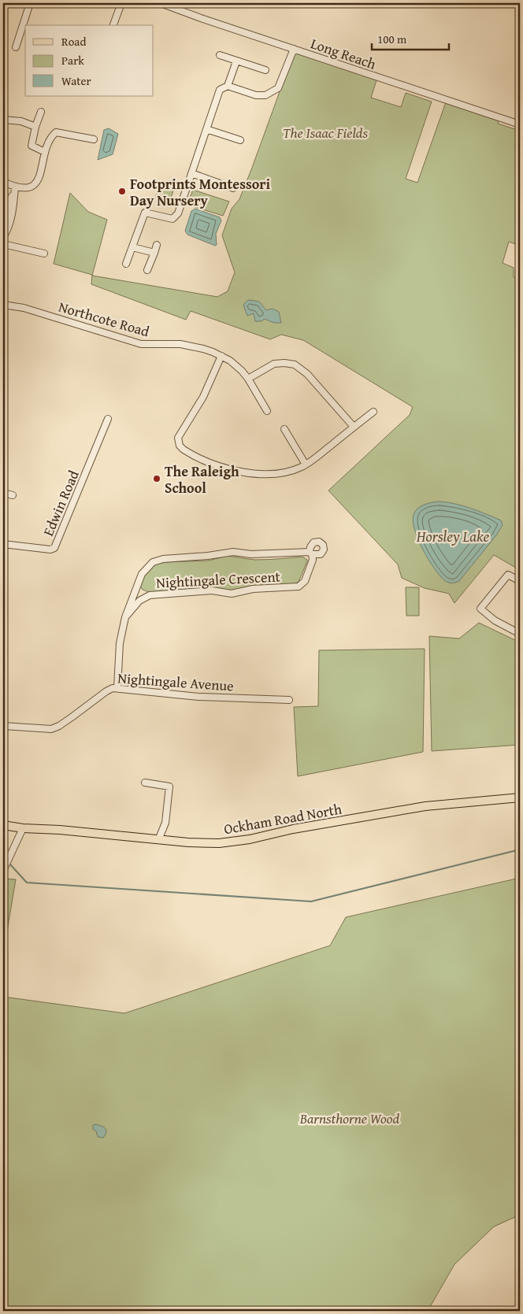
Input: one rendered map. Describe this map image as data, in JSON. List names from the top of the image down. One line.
{"streets":{"main road":["Ockham Road North"],"street":["Long Reach","Northcote Road","Edwin Road","Nightingale Crescent","Nightingale Avenue"]},"crossings":[["Nightingale Crescent","Nightingale Avenue"]],"water":["Horsley Lake"],"parks":["The Isaac Fields","Barnsthorne Wood"],"places":["Footprints Montessori Day Nursery","The Raleigh School"],"legend":["Road","Park","Water"],"scale_bar":"100 m"}
